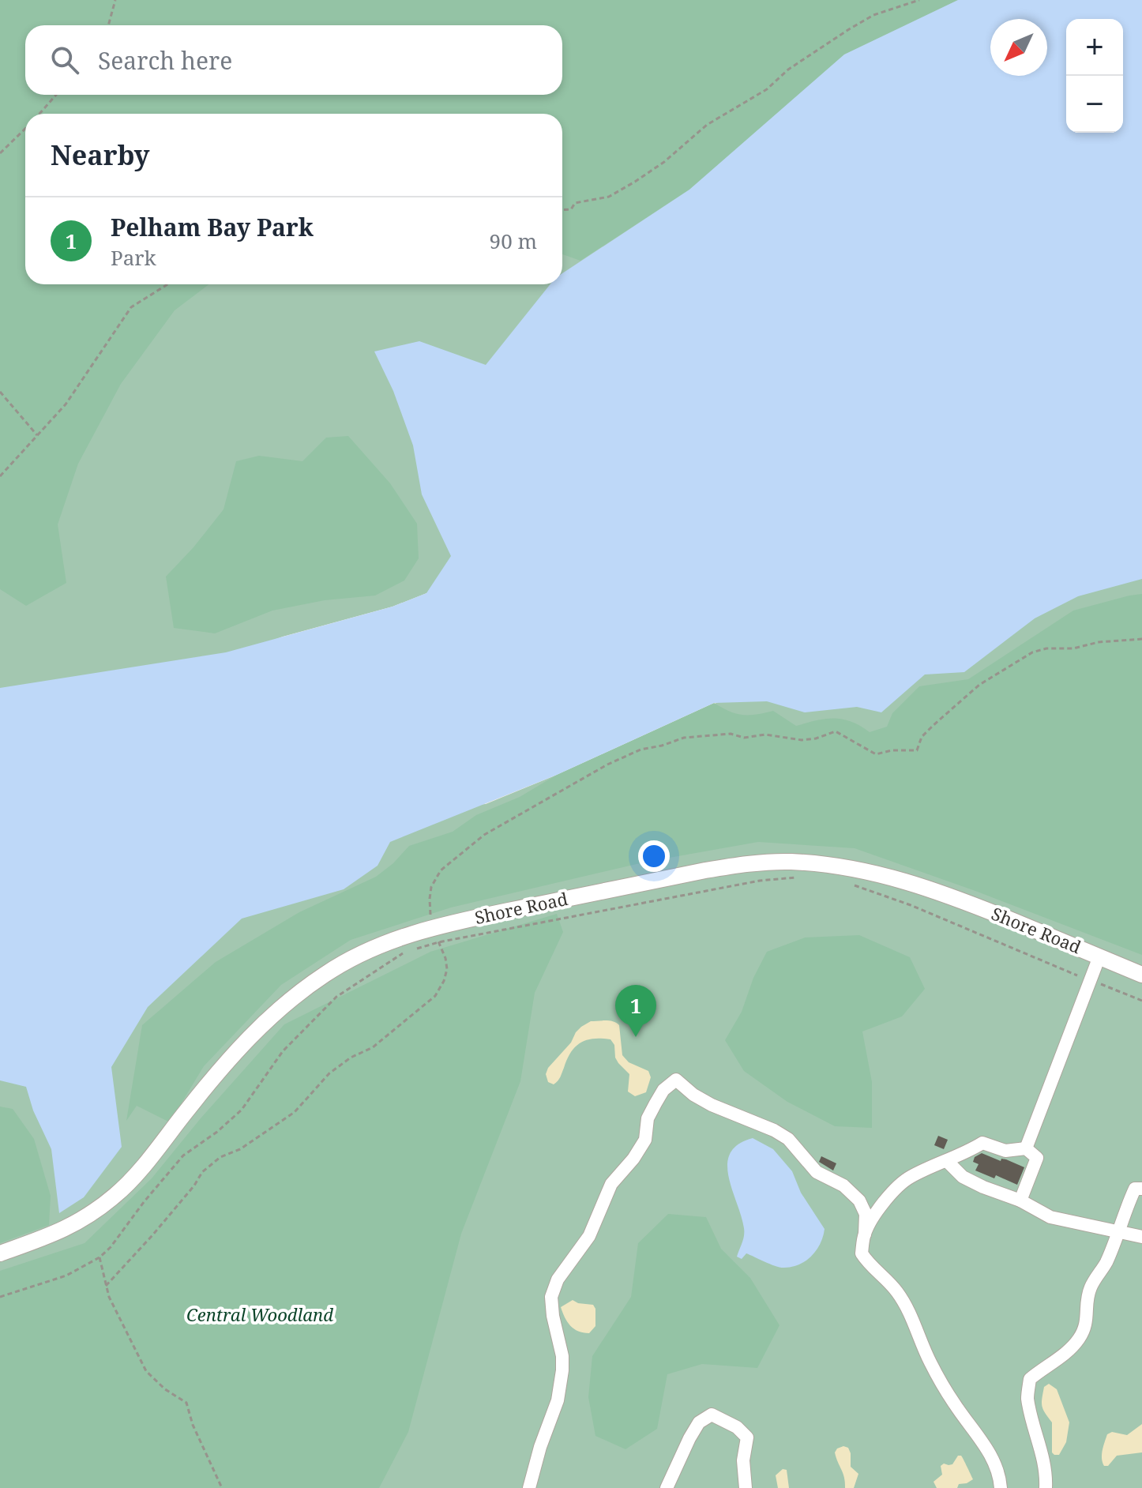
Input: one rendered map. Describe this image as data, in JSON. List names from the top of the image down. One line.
{"streets":{"main road":["Shore Road"]},"parks":["Central Woodland"],"north":"bottom left","page":{"map_buttons":["+","−"],"search":"Search here","heading":"Nearby","list":[{"mark":"1","name":"Pelham Bay Park","note":"Park","value":"90 m"}],"pins":"1"}}
